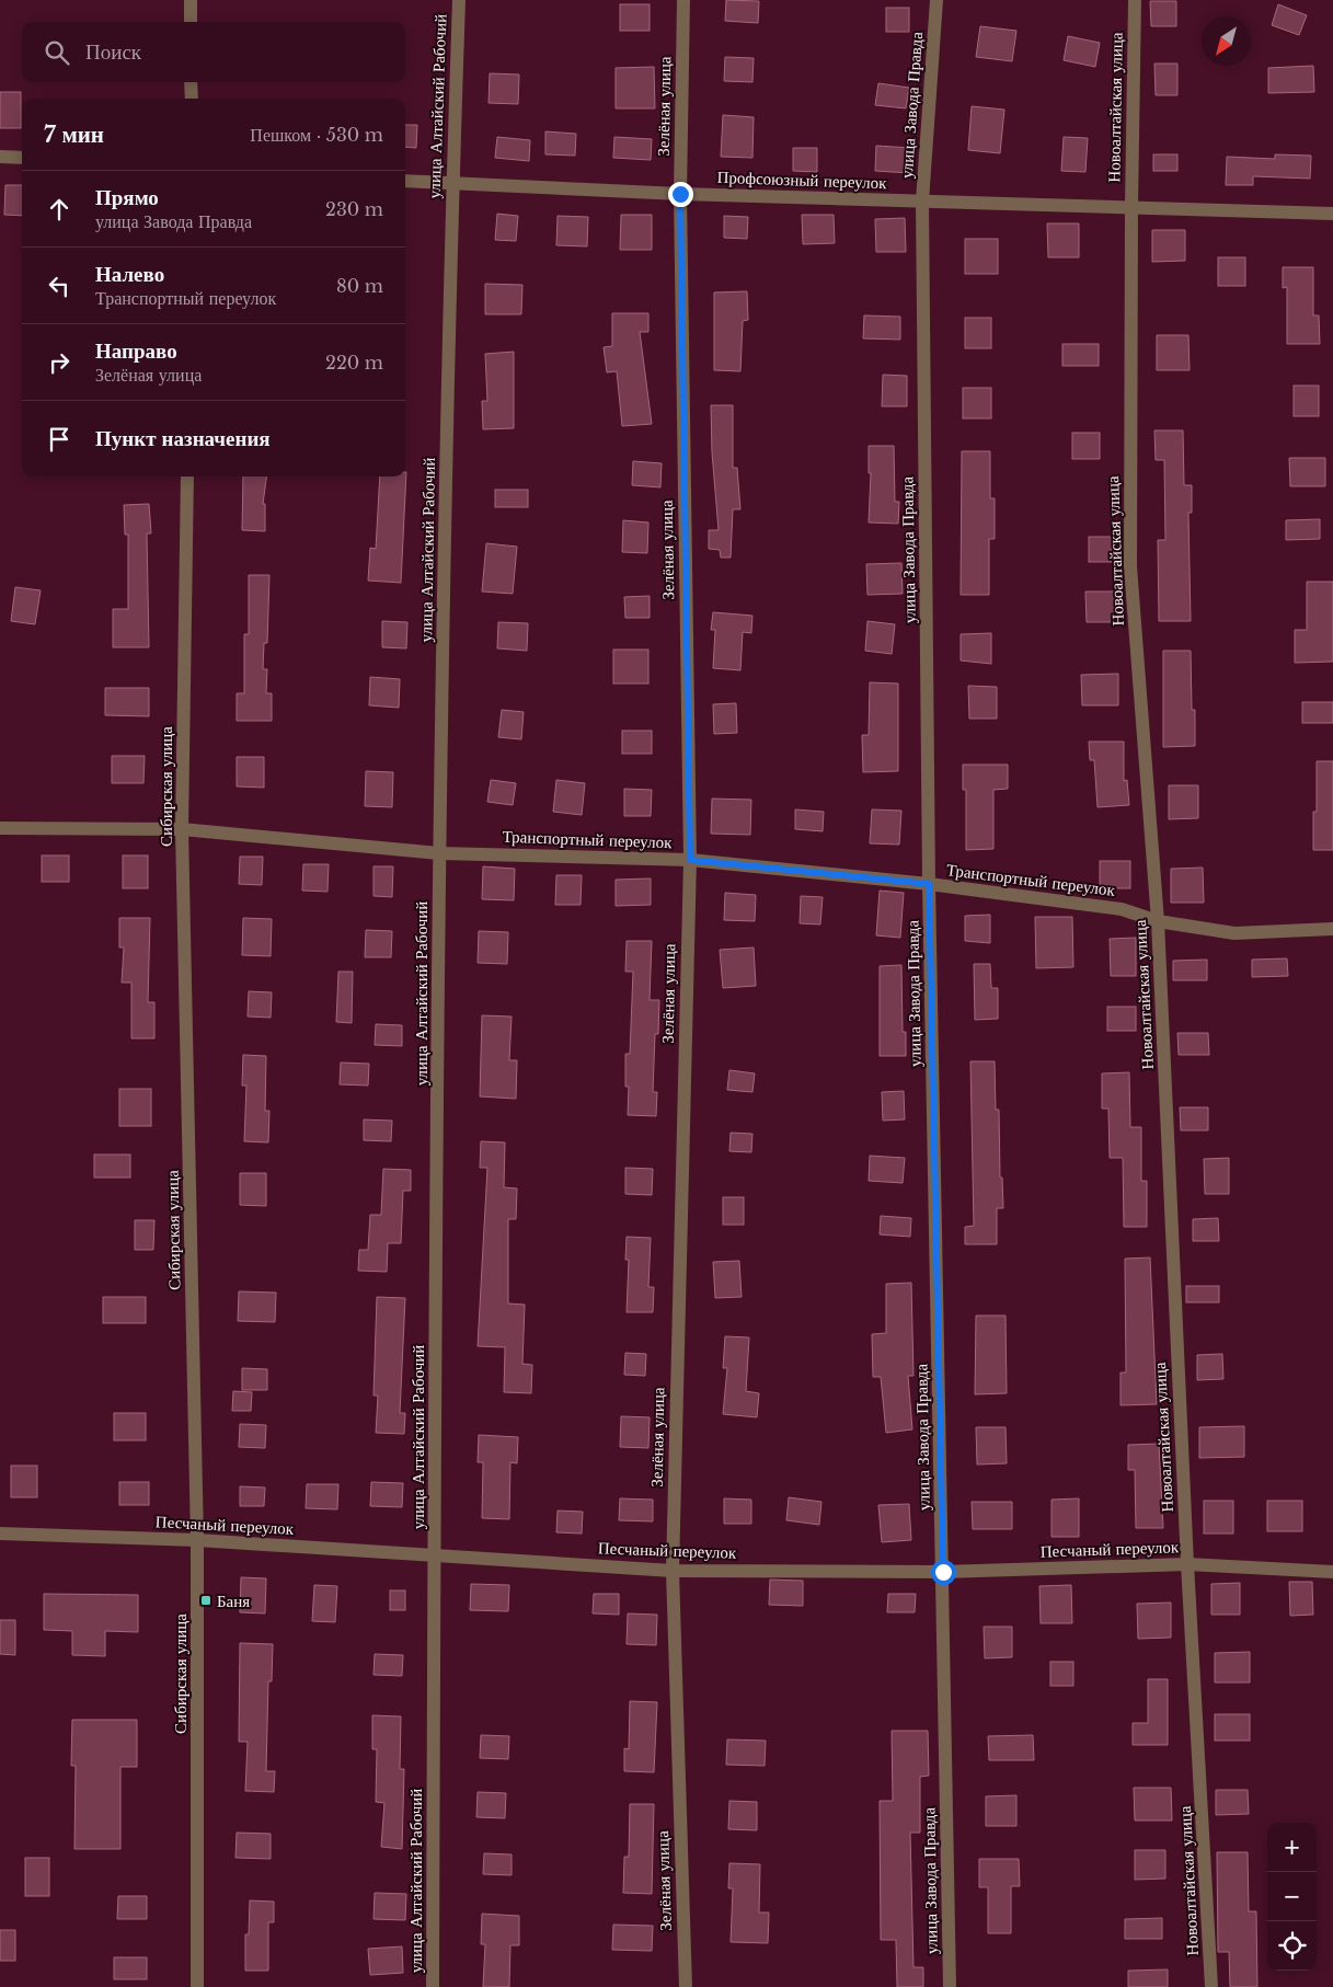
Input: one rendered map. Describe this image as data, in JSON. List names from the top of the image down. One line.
{"streets":{"street":["улица Завода Правда","улица Алтайский Рабочий","Зелёная улица","Новоалтайская улица","Профсоюзный переулок","Сибирская улица","Транспортный переулок","Песчаный переулок"]},"crossings":[["улица Завода Правда","Профсоюзный переулок"],["улица Завода Правда","Транспортный переулок"],["улица Завода Правда","Песчаный переулок"],["улица Алтайский Рабочий","Профсоюзный переулок"],["улица Алтайский Рабочий","Транспортный переулок"],["улица Алтайский Рабочий","Песчаный переулок"],["Зелёная улица","Профсоюзный переулок"],["Зелёная улица","Транспортный переулок"],["Зелёная улица","Песчаный переулок"],["Новоалтайская улица","Профсоюзный переулок"],["Новоалтайская улица","Транспортный переулок"],["Новоалтайская улица","Песчаный переулок"],["Сибирская улица","Транспортный переулок"],["Сибирская улица","Песчаный переулок"]],"places":{"transit":["Баня"]},"north":"bottom left","page":{"search":"Поиск","heading":["7 мин","Пешком · 530 m"],"list":[["Прямо","улица Завода Правда","230 m"],["Налево","Транспортный переулок","80 m"],["Направо","Зелёная улица","220 m"],"Пункт назначения"],"map_buttons":["+","−"]}}
